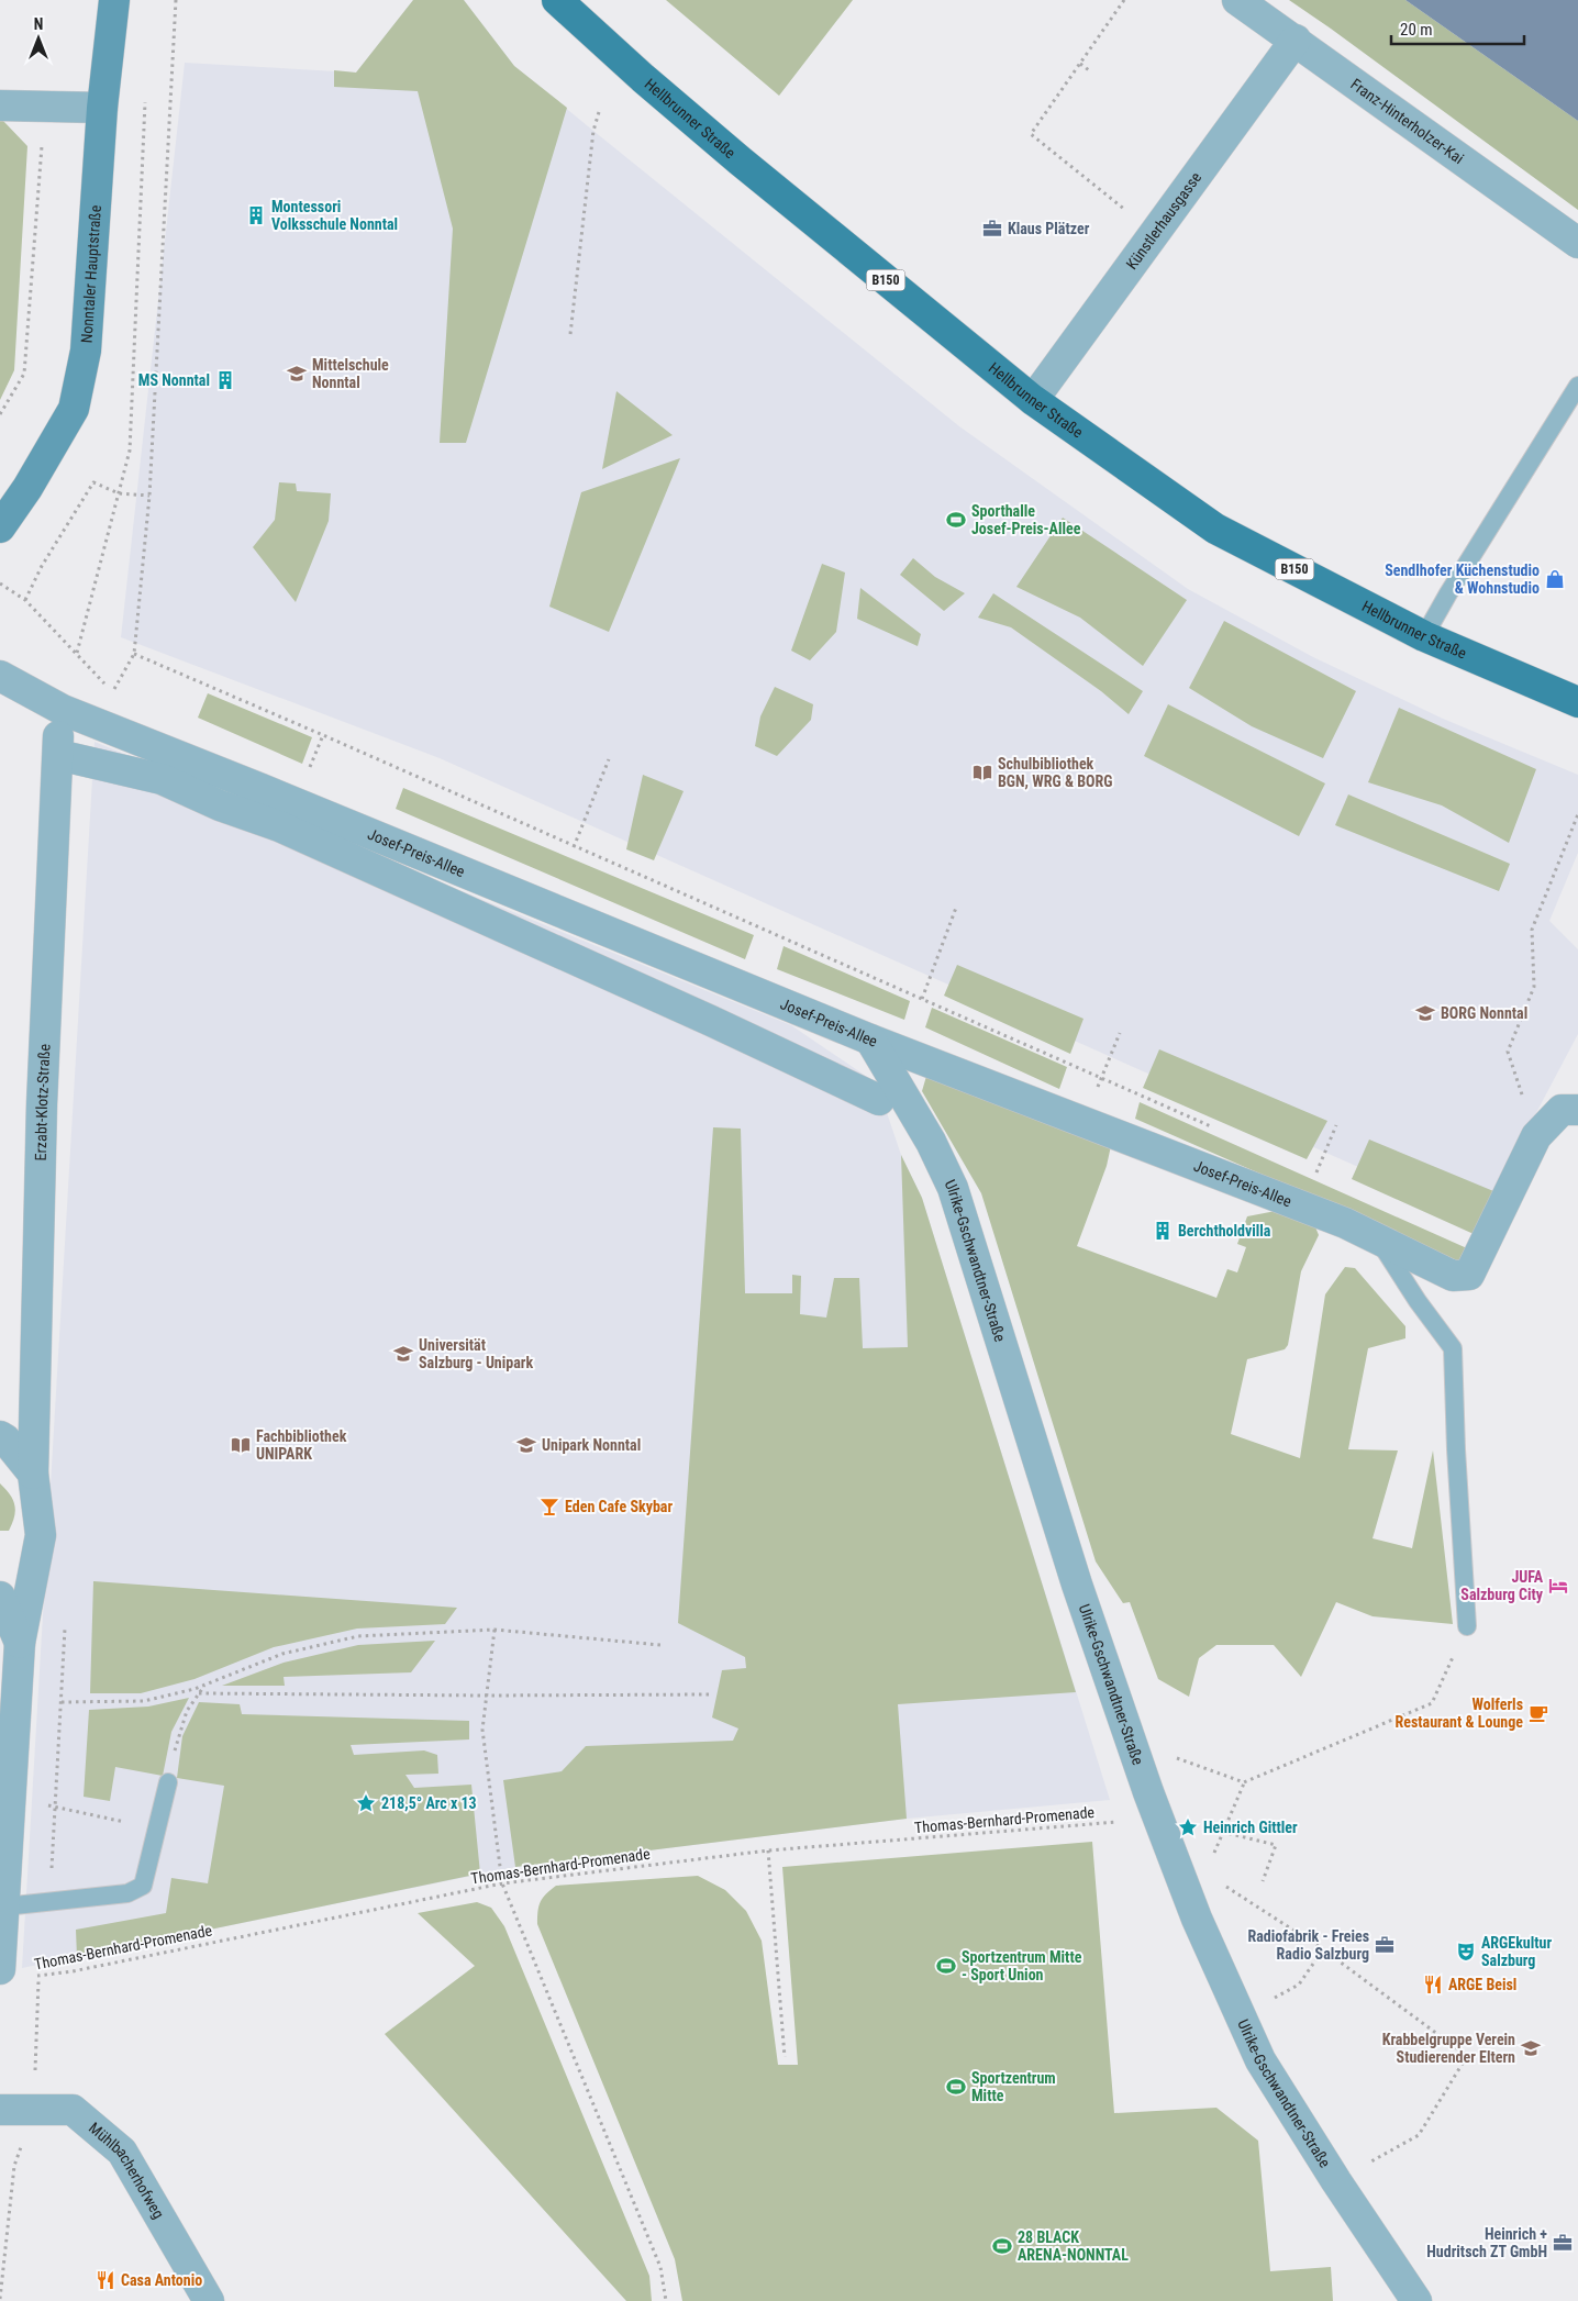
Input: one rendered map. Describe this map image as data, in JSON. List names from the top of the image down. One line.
{"streets":{"main road":["Hellbrunner Straße","Nonntaler Hauptstraße","B150"],"street":["Franz-Hinterholzer-Kai","Künstlerhausgasse","Josef-Preis-Allee","Erzabt-Klotz-Straße","Ulrike-Gschwandtner-Straße","Mühlbacherhofweg"],"path":["Thomas-Bernhard-Promenade"]},"crossings":[["Hellbrunner Straße","Künstlerhausgasse"],["Franz-Hinterholzer-Kai","Künstlerhausgasse"],["Josef-Preis-Allee","Erzabt-Klotz-Straße"],["Josef-Preis-Allee","Ulrike-Gschwandtner-Straße"]],"places":{"building":["Montessori Volksschule Nonntal","MS Nonntal","Berchtholdvilla"],"office":["Klaus Plätzer","Radiofabrik - Freies Radio Salzburg","Heinrich + Hudritsch ZT GmbH"],"school or university":["Mittelschule Nonntal","BORG Nonntal","Universität Salzburg - Unipark","Unipark Nonntal","Krabbelgruppe Verein Studierender Eltern"],"sports":["Sporthalle Josef-Preis-Allee","Sportzentrum Mitte - Sport Union","Sportzentrum Mitte","28 BLACK ARENA-NONNTAL"],"shop":["Sendlhofer Küchenstudio & Wohnstudio"],"library":["Schulbibliothek BGN, WRG & BORG","Fachbibliothek UNIPARK"],"bar":["Eden Cafe Skybar"],"hotel":["JUFA Salzburg City"],"cafe":["Wolferls Restaurant & Lounge"],"place":["218,5° Arc x 13","Heinrich Gittler"],"theatre":["ARGEkultur Salzburg"],"restaurant":["ARGE Beisl","Casa Antonio"]},"scale_bar":"20 m","north":"top"}
